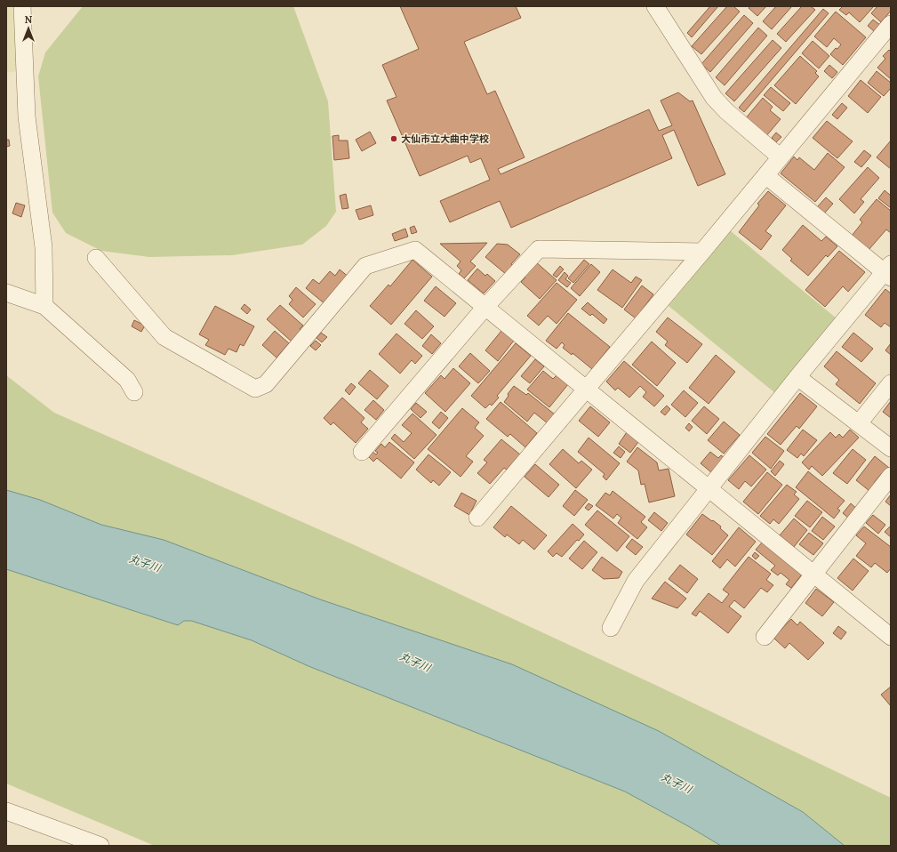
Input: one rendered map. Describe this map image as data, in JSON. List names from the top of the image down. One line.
{"water":["丸子川"],"places":["大仙市立大曲中学校"],"north":"top"}
